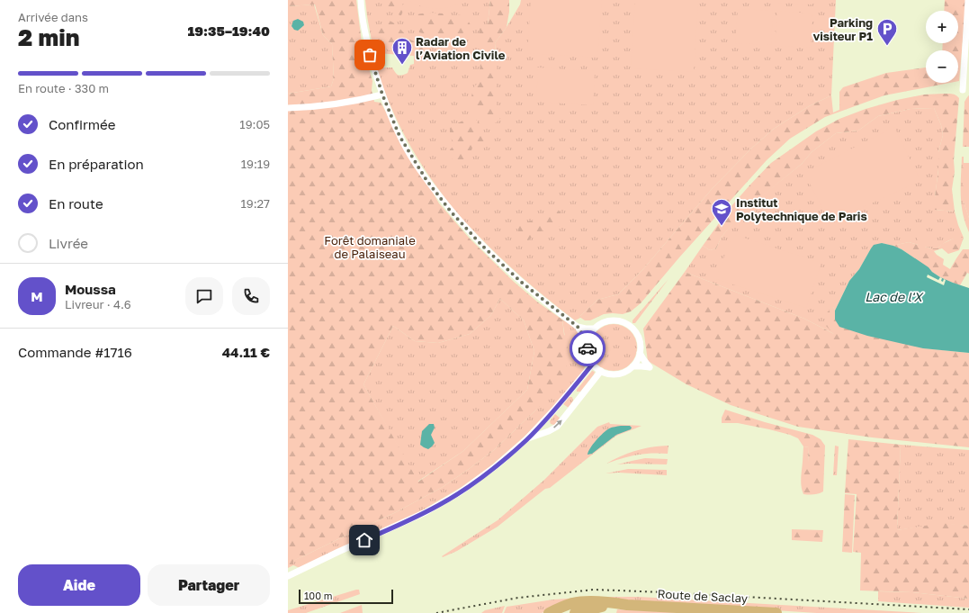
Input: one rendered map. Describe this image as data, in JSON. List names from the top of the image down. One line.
{"streets":{"main road":["Route de Saclay"]},"water":["Lac de l'X"],"parks":["Forêt domaniale de Palaiseau"],"places":{"parking":["Parking visiteur P1"],"building":["Radar de l’Aviation Civile"],"school or university":["Institut Polytechnique de Paris"]},"scale_bar":"100 m","page":{"heading":["2 min","Arrivée dans","19:35–19:40"],"panel":["Moussa","Livreur · 4.6","Commande #1716","44.11 €"],"map_buttons":["+","−"],"bar":"En route · 330 m","list":[["Confirmée","19:05"],["En préparation","19:19"],["En route","19:27"],"Livrée"],"round":"M","buttons":["Aide","Partager"],"scale":"100 m"}}
